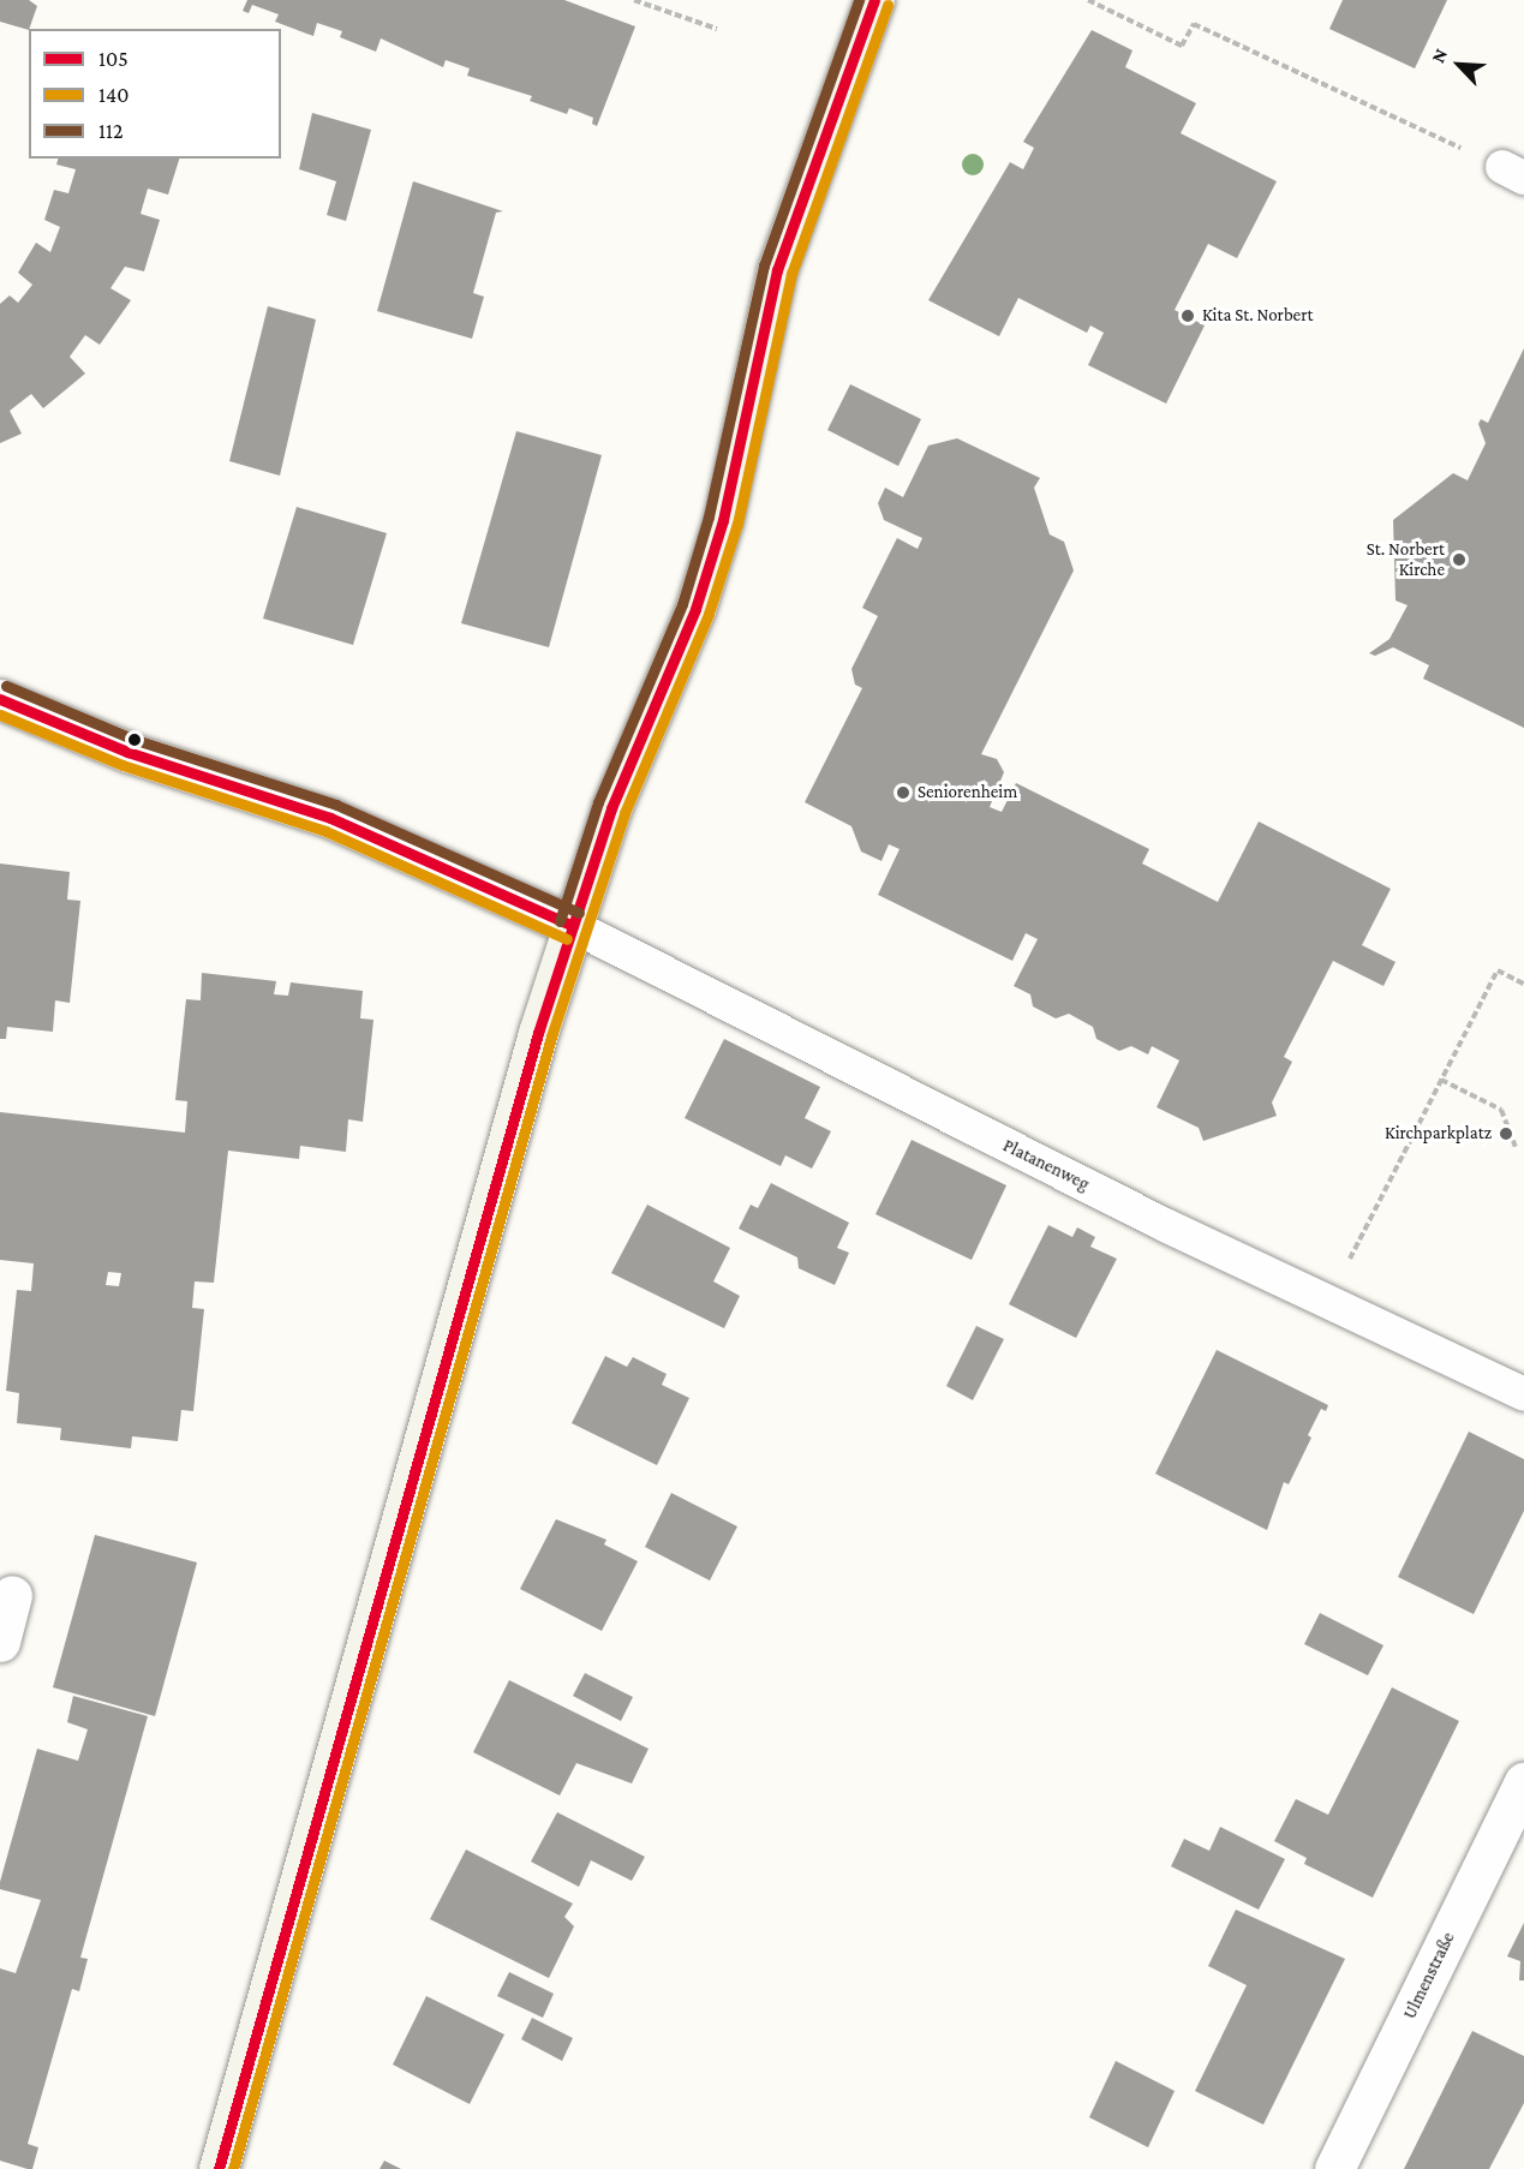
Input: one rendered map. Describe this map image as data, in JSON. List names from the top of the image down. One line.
{"streets":{"street":["Ulmenstraße"],"lane":["Platanenweg"]},"places":["Kita St. Norbert","St. Norbert Kirche","Seniorenheim","Kirchparkplatz"],"lines":["transit line 105","transit line 112","transit line 140"],"legend":["105","140","112"],"north":"top left"}
